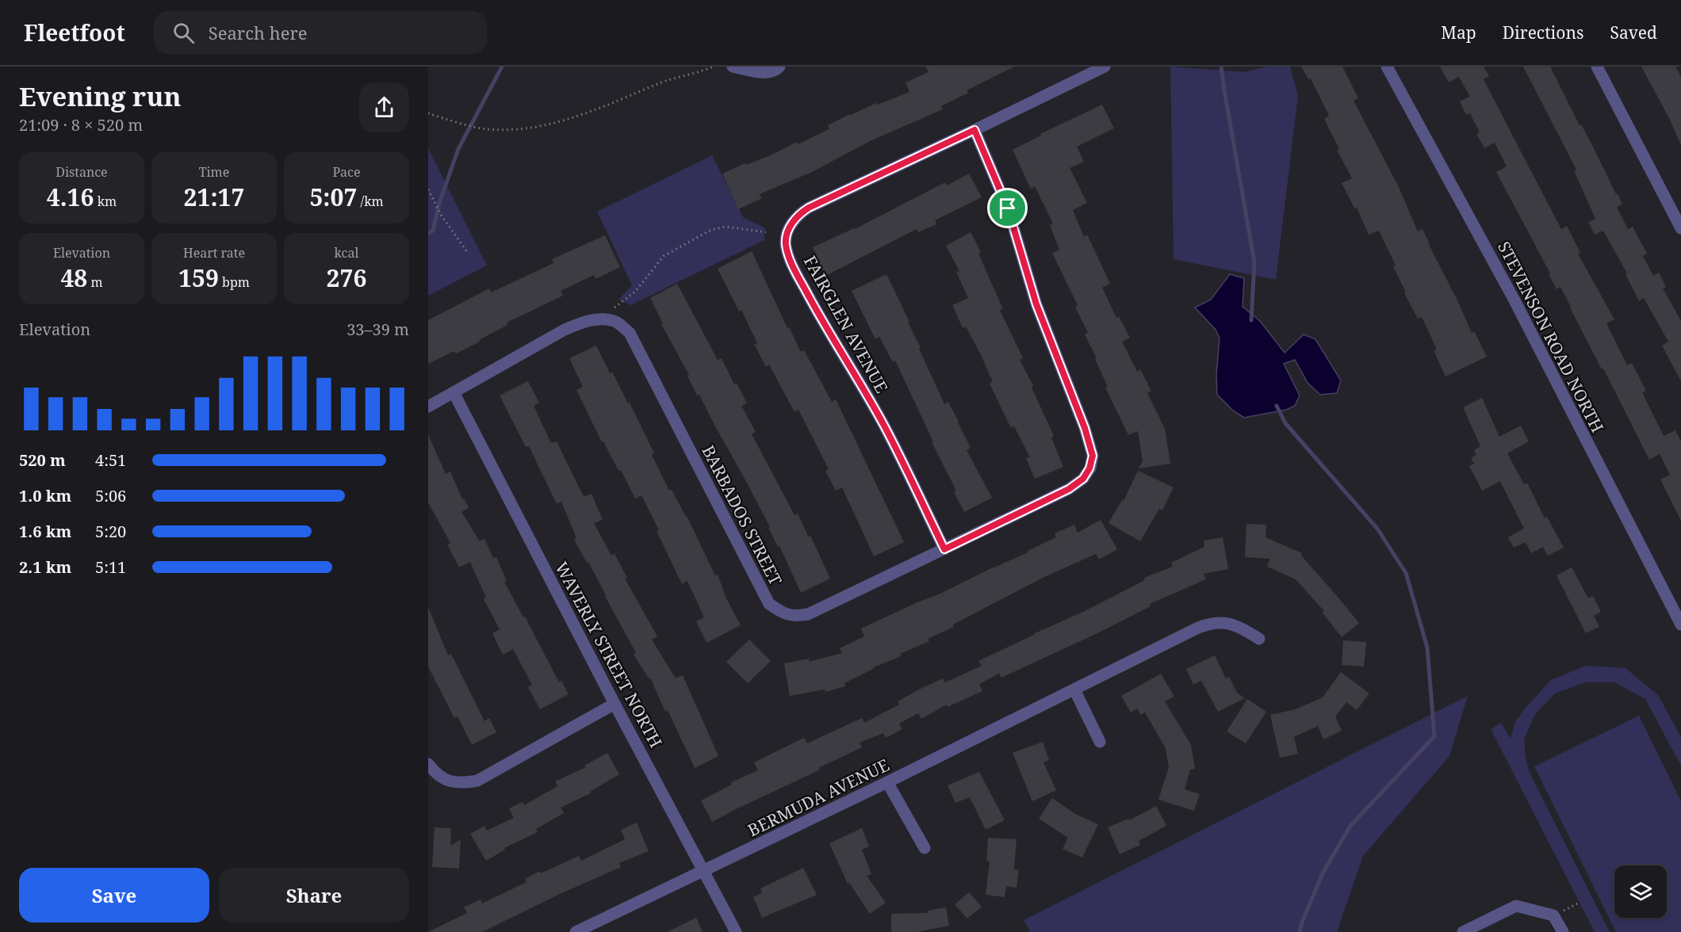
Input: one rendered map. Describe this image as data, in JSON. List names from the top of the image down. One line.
{"streets":{"street":["FAIRGLEN AVENUE","STEVENSON ROAD NORTH","BARBADOS STREET","WAVERLY STREET NORTH","BERMUDA AVENUE"]},"crossings":[["FAIRGLEN AVENUE","BARBADOS STREET"],["WAVERLY STREET NORTH","BERMUDA AVENUE"]],"page":{"header":"Fleetfoot","search":"Search here","nav":["Map","Directions","Saved"],"heading":["Evening run","21:09 · 8 × 520 m"],"stats":[["Distance","4.16 km"],["Time","21:17"],["Pace","5:07 /km"],["Elevation","48 m"],["Heart rate","159 bpm"],["kcal","276"]],"chart":["Elevation","33–39 m"],"list":[{"name":"520 m","note":"4:51"},{"name":"1.0 km","note":"5:06"},{"name":"1.6 km","note":"5:20"},{"name":"2.1 km","note":"5:11"}],"buttons":["Save","Share"]}}
